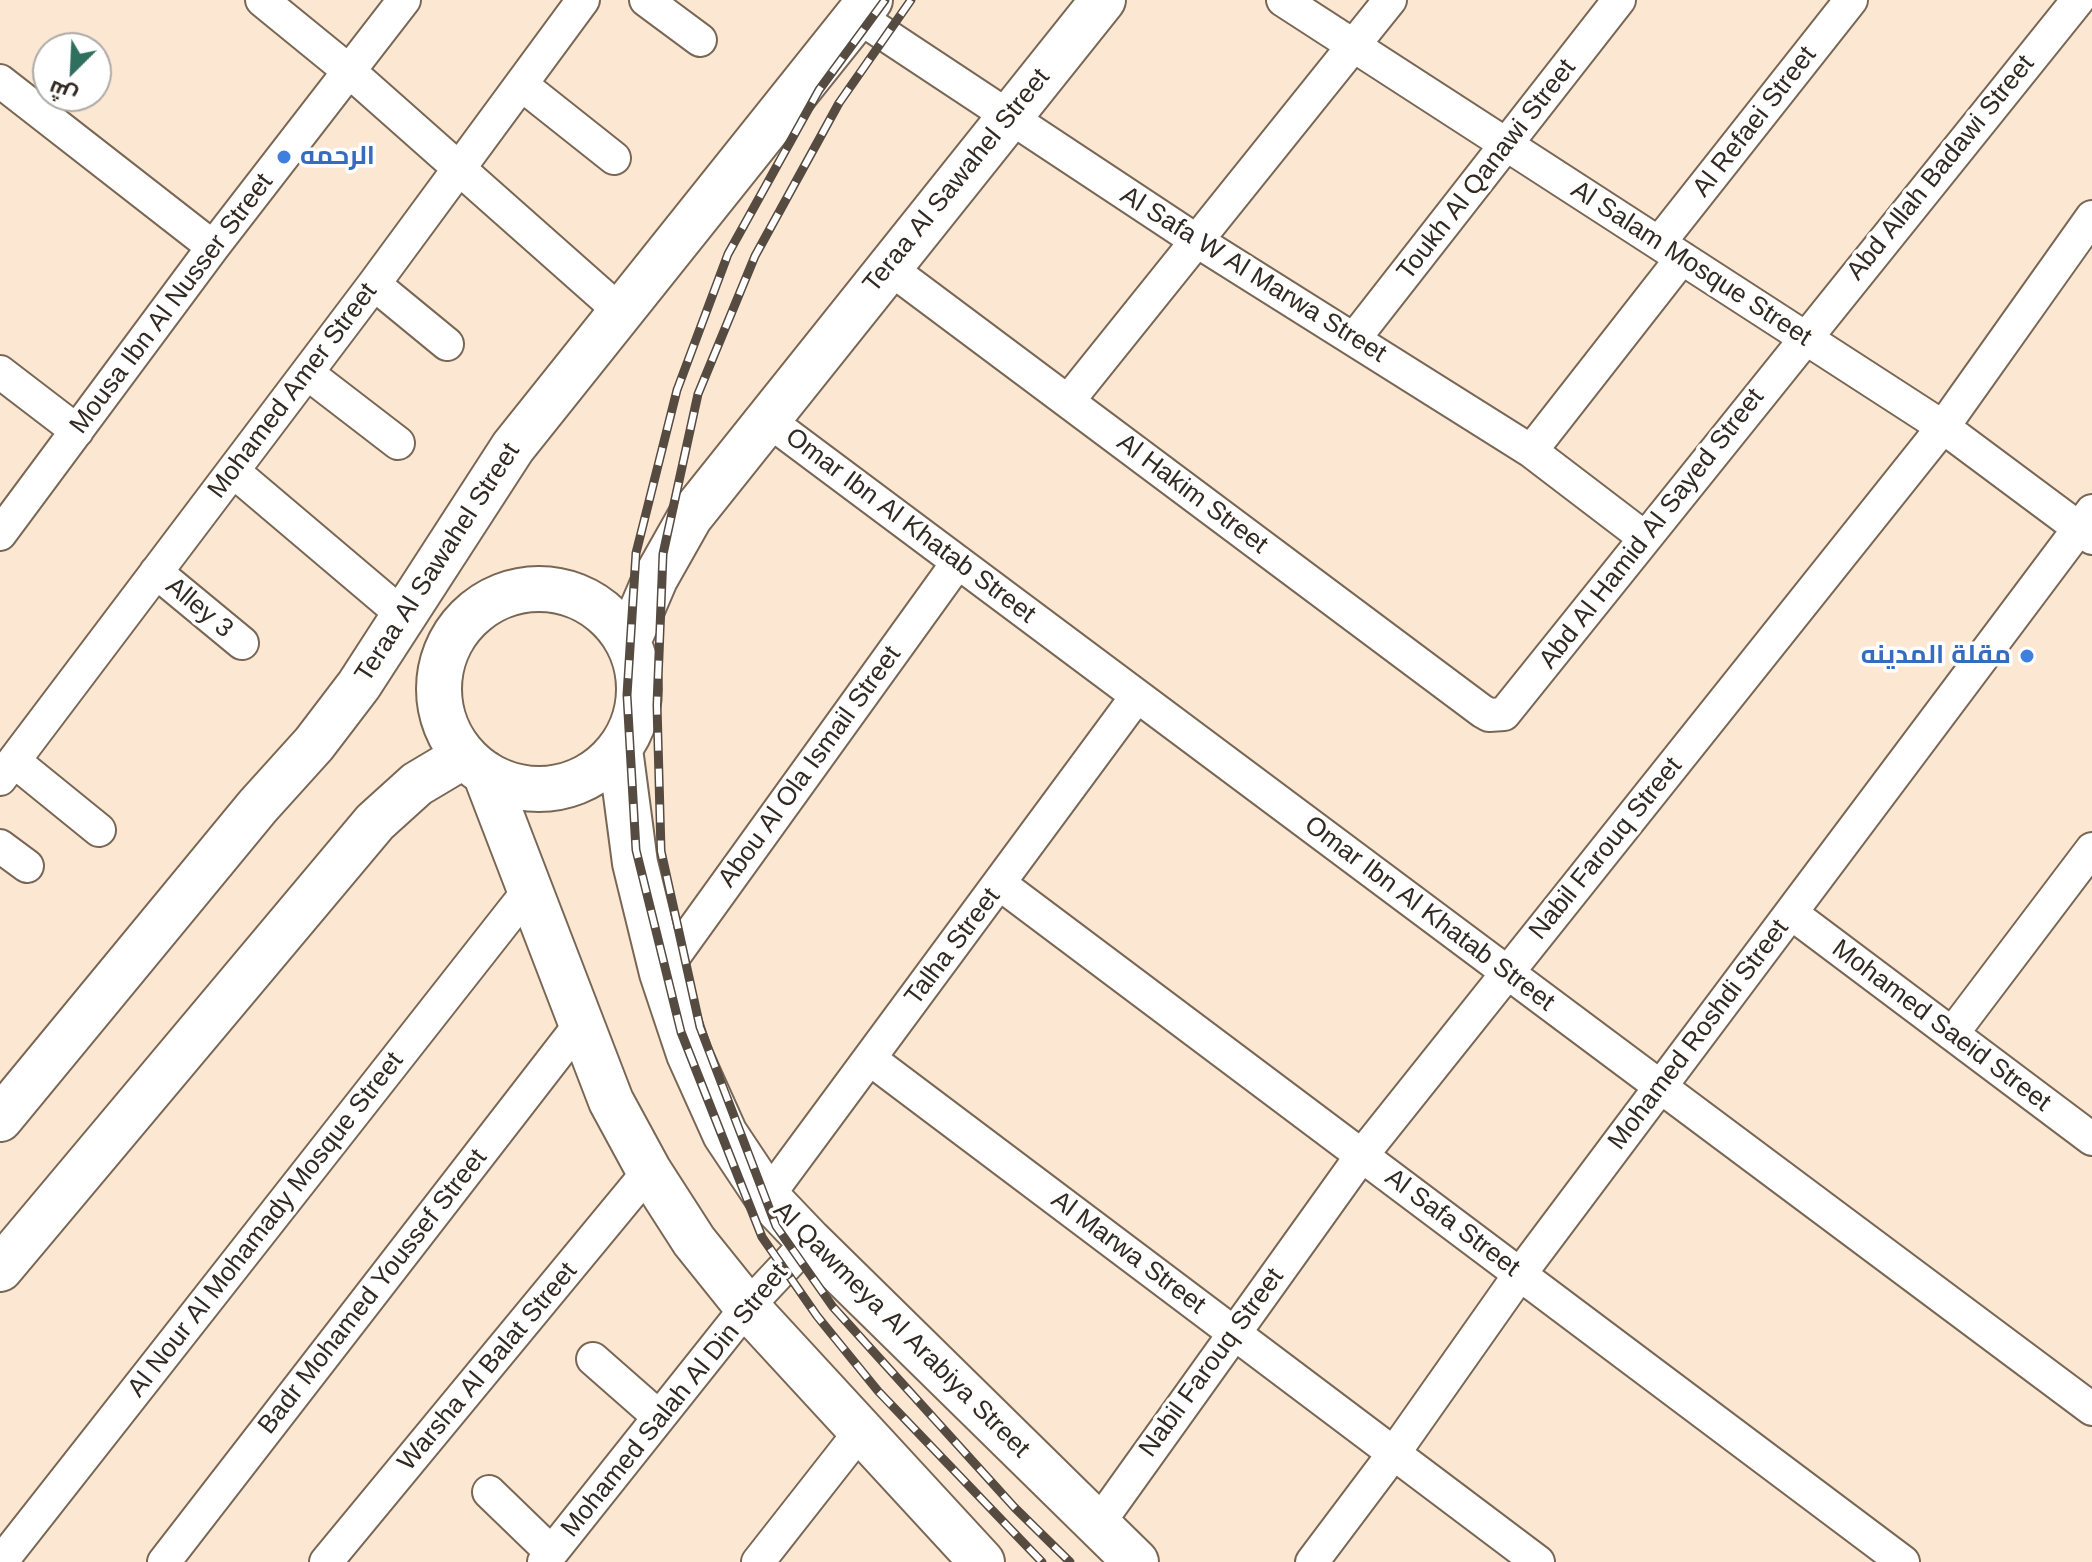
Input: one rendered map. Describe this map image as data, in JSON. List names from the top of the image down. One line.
{"streets":{"main road":["Teraa Al Sawahel Street","Al Qawmeya Al Arabiya Street"],"street":["Al Refaei Street","Abd Allah Badawi Street","Toukh Al Qanawi Street","Al Salam Mosque Street","Al Safa W Al Marwa Street","Mousa Ibn Al Nusser Street","Mohamed Amer Street","Al Hakim Street","Omar Ibn Al Khatab Street","Abd Al Hamid Al Sayed Street","Alley 3","Abou Al Ola Ismail Street","Nabil Farouq Street","Talha Street","Mohamed Saeid Street","Mohamed Roshdi Street","Al Safa Street","Al Nour Al Mohamady Mosque Street","Al Marwa Street","Badr Mohamed Youssef Street","Warsha Al Balat Street","Mohamed Salah Al Din Street"]},"crossings":[["Al Refaei Street","Al Salam Mosque Street"],["Al Refaei Street","Al Safa W Al Marwa Street"],["Abd Allah Badawi Street","Al Salam Mosque Street"],["Abd Allah Badawi Street","Abd Al Hamid Al Sayed Street"],["Toukh Al Qanawi Street","Al Salam Mosque Street"],["Toukh Al Qanawi Street","Al Safa W Al Marwa Street"],["Teraa Al Sawahel Street","Al Safa W Al Marwa Street"],["Teraa Al Sawahel Street","Al Hakim Street"],["Teraa Al Sawahel Street","Omar Ibn Al Khatab Street"],["Teraa Al Sawahel Street","Al Qawmeya Al Arabiya Street"],["Al Salam Mosque Street","Abd Al Hamid Al Sayed Street"],["Al Salam Mosque Street","Nabil Farouq Street"],["Al Salam Mosque Street","Mohamed Roshdi Street"],["Al Safa W Al Marwa Street","Abd Al Hamid Al Sayed Street"],["Mohamed Amer Street","Alley 3"],["Al Hakim Street","Abd Al Hamid Al Sayed Street"],["Omar Ibn Al Khatab Street","Abou Al Ola Ismail Street"],["Omar Ibn Al Khatab Street","Nabil Farouq Street"],["Omar Ibn Al Khatab Street","Talha Street"],["Omar Ibn Al Khatab Street","Mohamed Roshdi Street"],["Abou Al Ola Ismail Street","Al Qawmeya Al Arabiya Street"],["Nabil Farouq Street","Al Safa Street"],["Nabil Farouq Street","Al Marwa Street"],["Nabil Farouq Street","Al Qawmeya Al Arabiya Street"],["Talha Street","Al Safa Street"],["Talha Street","Al Marwa Street"],["Talha Street","Al Qawmeya Al Arabiya Street"],["Mohamed Saeid Street","Mohamed Roshdi Street"],["Mohamed Roshdi Street","Al Safa Street"],["Mohamed Roshdi Street","Al Marwa Street"],["Al Qawmeya Al Arabiya Street","Mohamed Salah Al Din Street"]],"places":["الرحمه","مقلة المدينه"],"north":"bottom left"}
